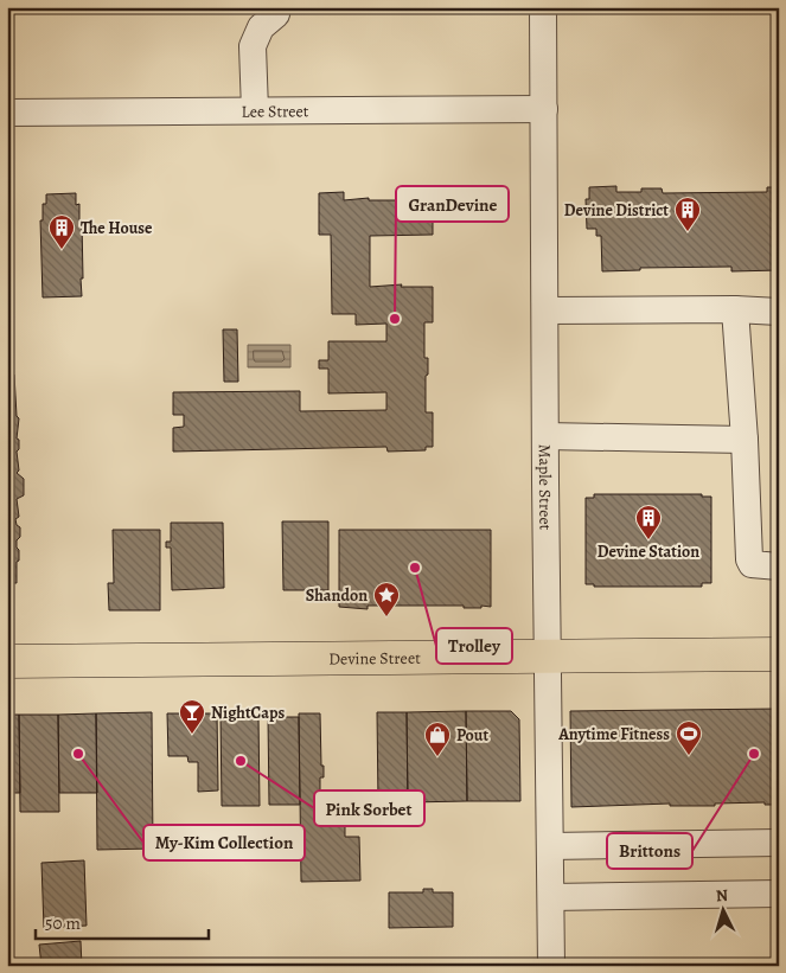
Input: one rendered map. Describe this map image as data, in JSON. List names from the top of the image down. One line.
{"streets":{"main road":["Devine Street"],"street":["Lee Street","Maple Street"]},"crossings":[["Lee Street","Maple Street"],["Maple Street","Devine Street"]],"places":{"building":["Devine District","The House","Devine Station"],"other":["GranDevine","Trolley","My-Kim Collection","Brittons","Pink Sorbet"],"place":["Shandon"],"bar":["NightCaps"],"sports":["Anytime Fitness"],"shop":["Pout"]},"scale_bar":"50 m","north":"top"}
